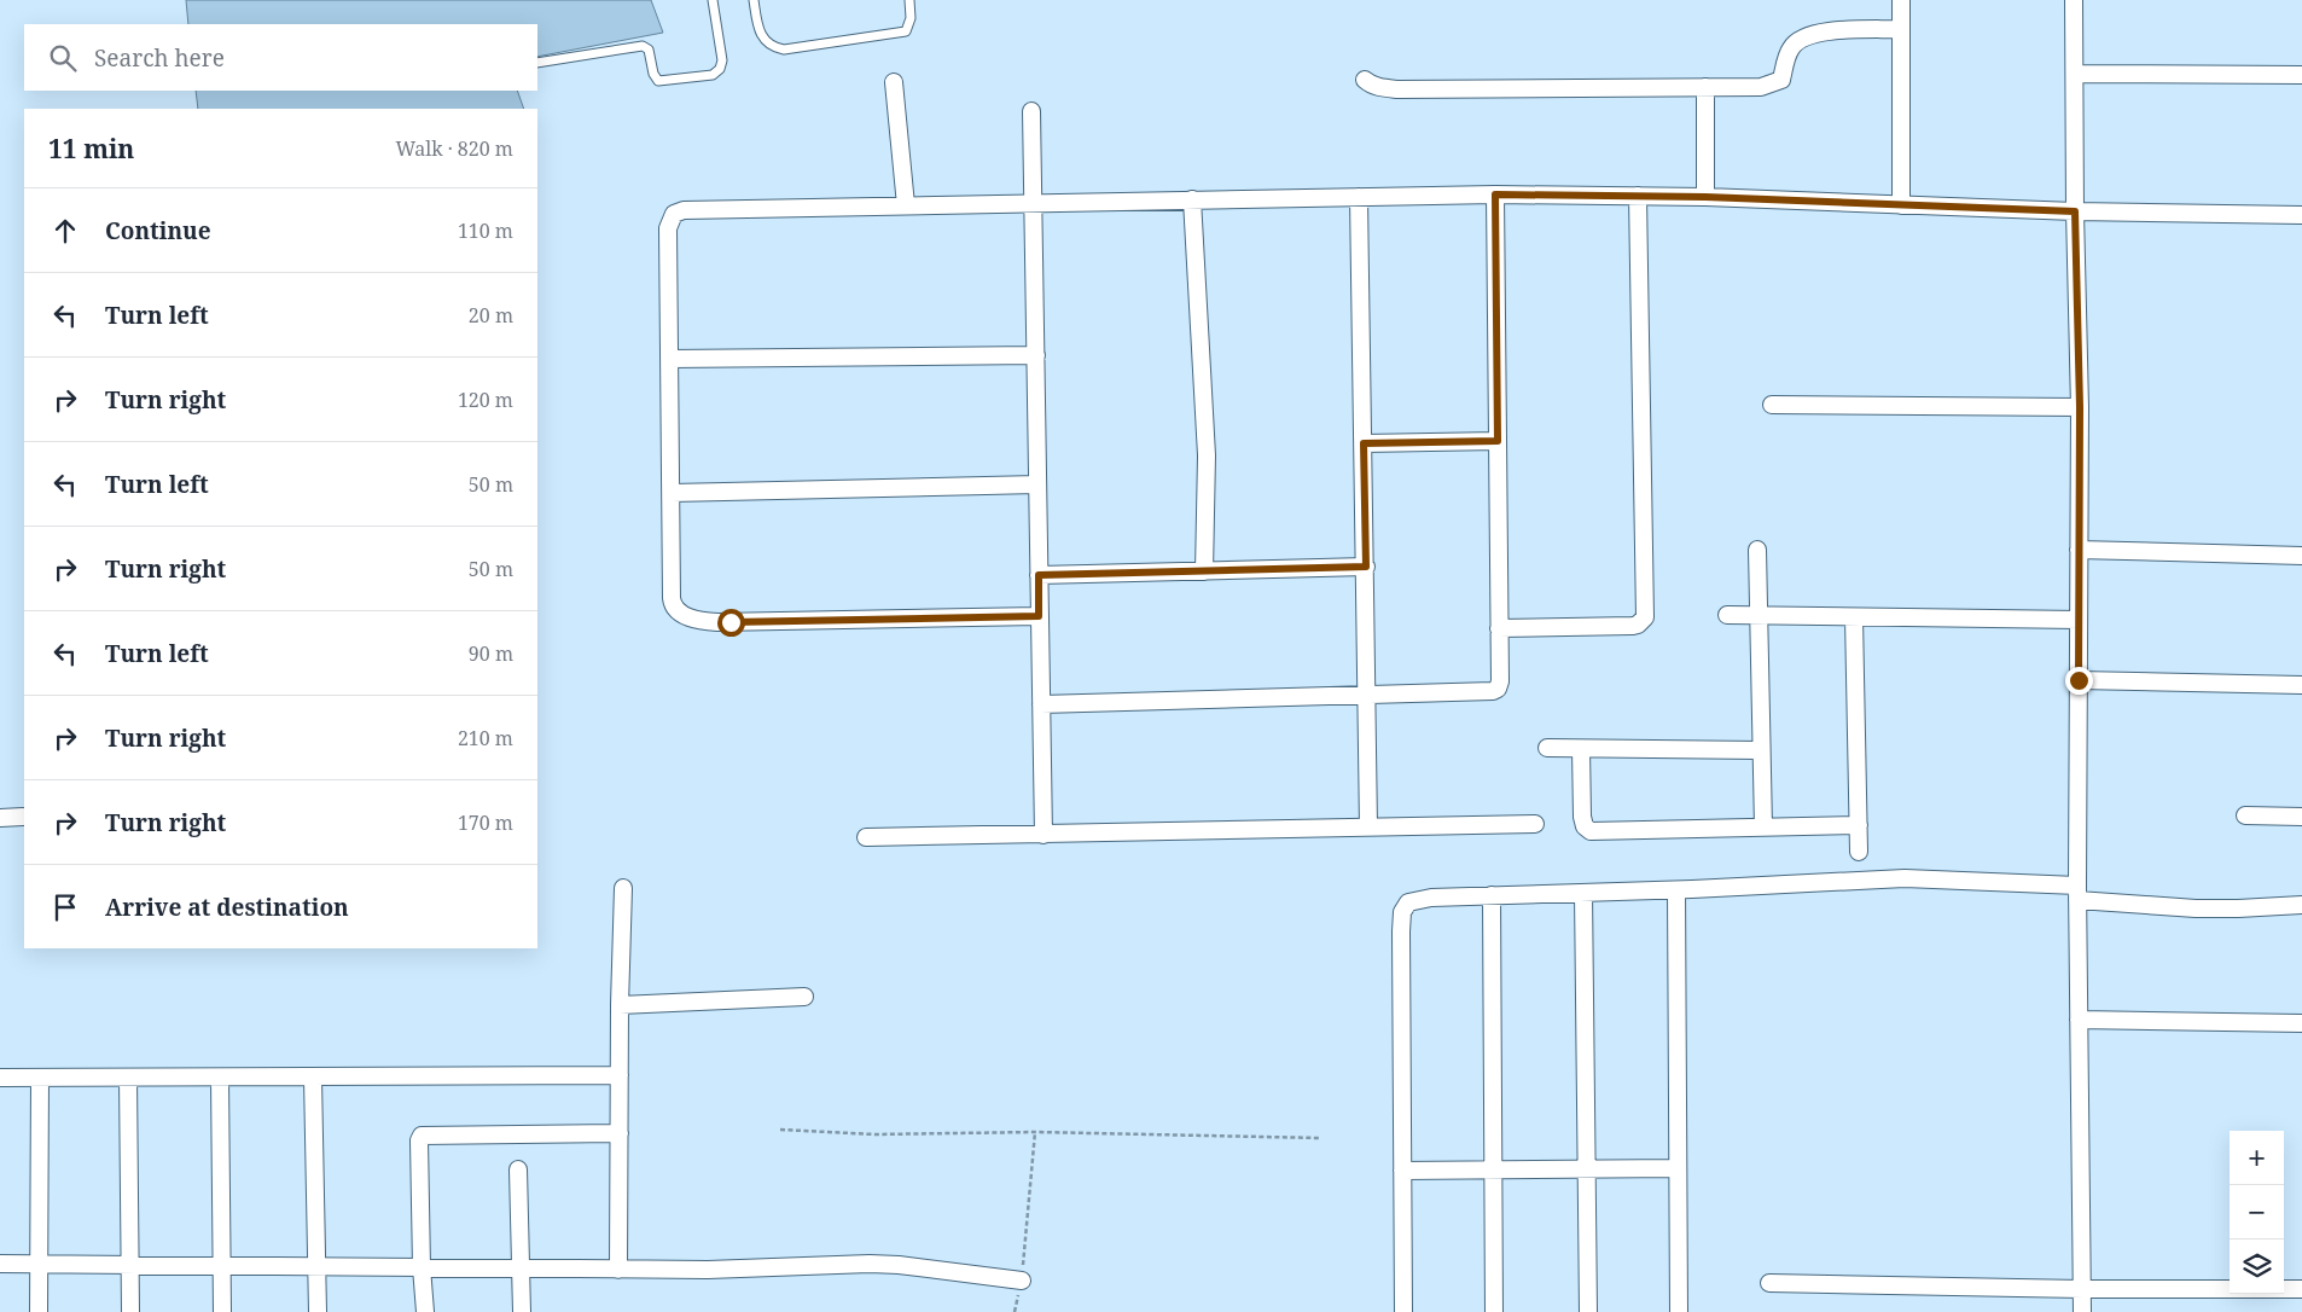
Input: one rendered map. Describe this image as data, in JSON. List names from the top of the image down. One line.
{"page":{"search":"Search here","heading":["11 min","Walk · 820 m"],"list":[["Continue","110 m"],["Turn left","20 m"],["Turn right","120 m"],["Turn left","50 m"],["Turn right","50 m"],["Turn left","90 m"],["Turn right","210 m"],["Turn right","170 m"],"Arrive at destination"],"map_buttons":["+","−"]}}
